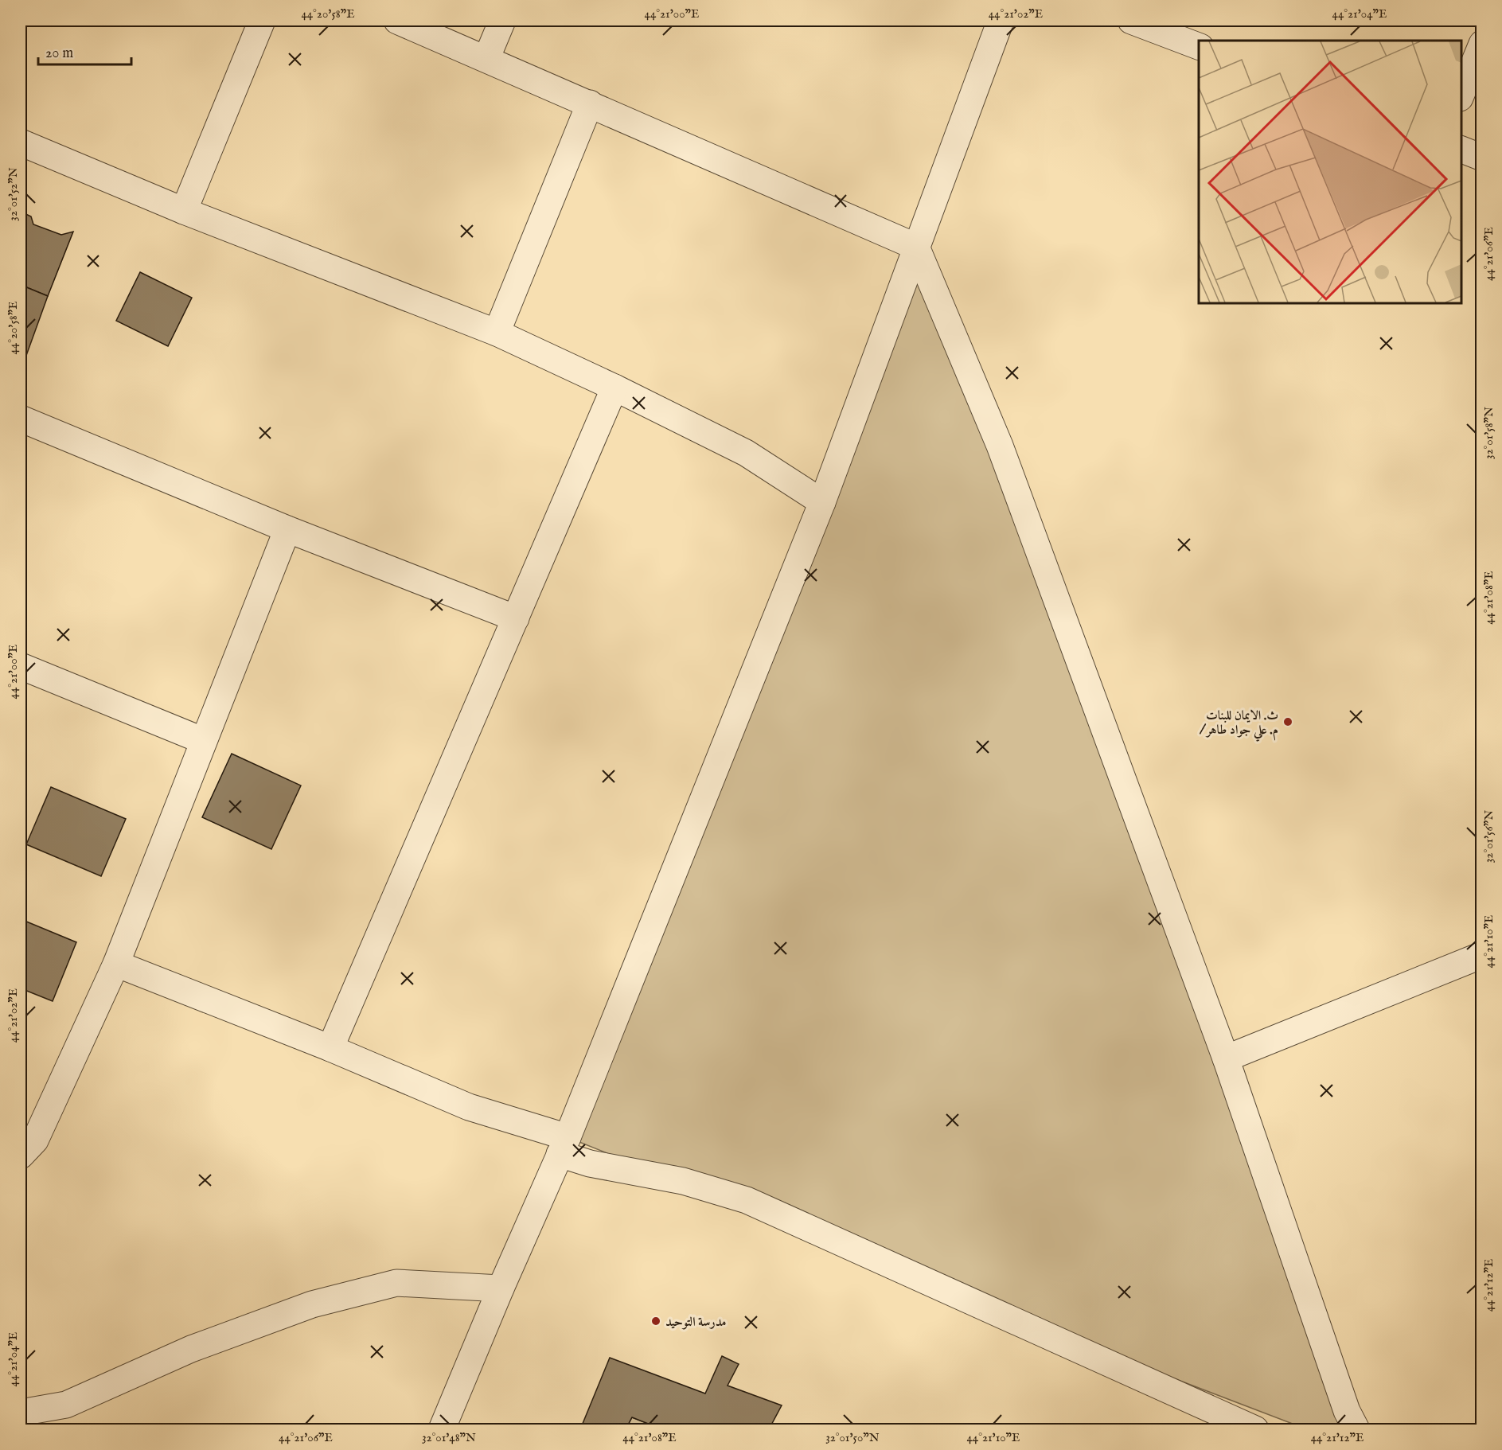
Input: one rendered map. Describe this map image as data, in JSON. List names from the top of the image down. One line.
{"places":["ث. الايمان للبنات / م. علي جواد طاهر","مدرسة التوحيد"],"scale_bar":"20 m","coordinates":["44°20'58\"E","44°21'00\"E","44°21'02\"E","44°21'04\"E","32°01'52\"N","44°21'06\"E","32°01'58\"N","44°21'08\"E","32°01'56\"N","44°21'10\"E","44°21'12\"E","32°01'48\"N","32°01'50\"N"]}
